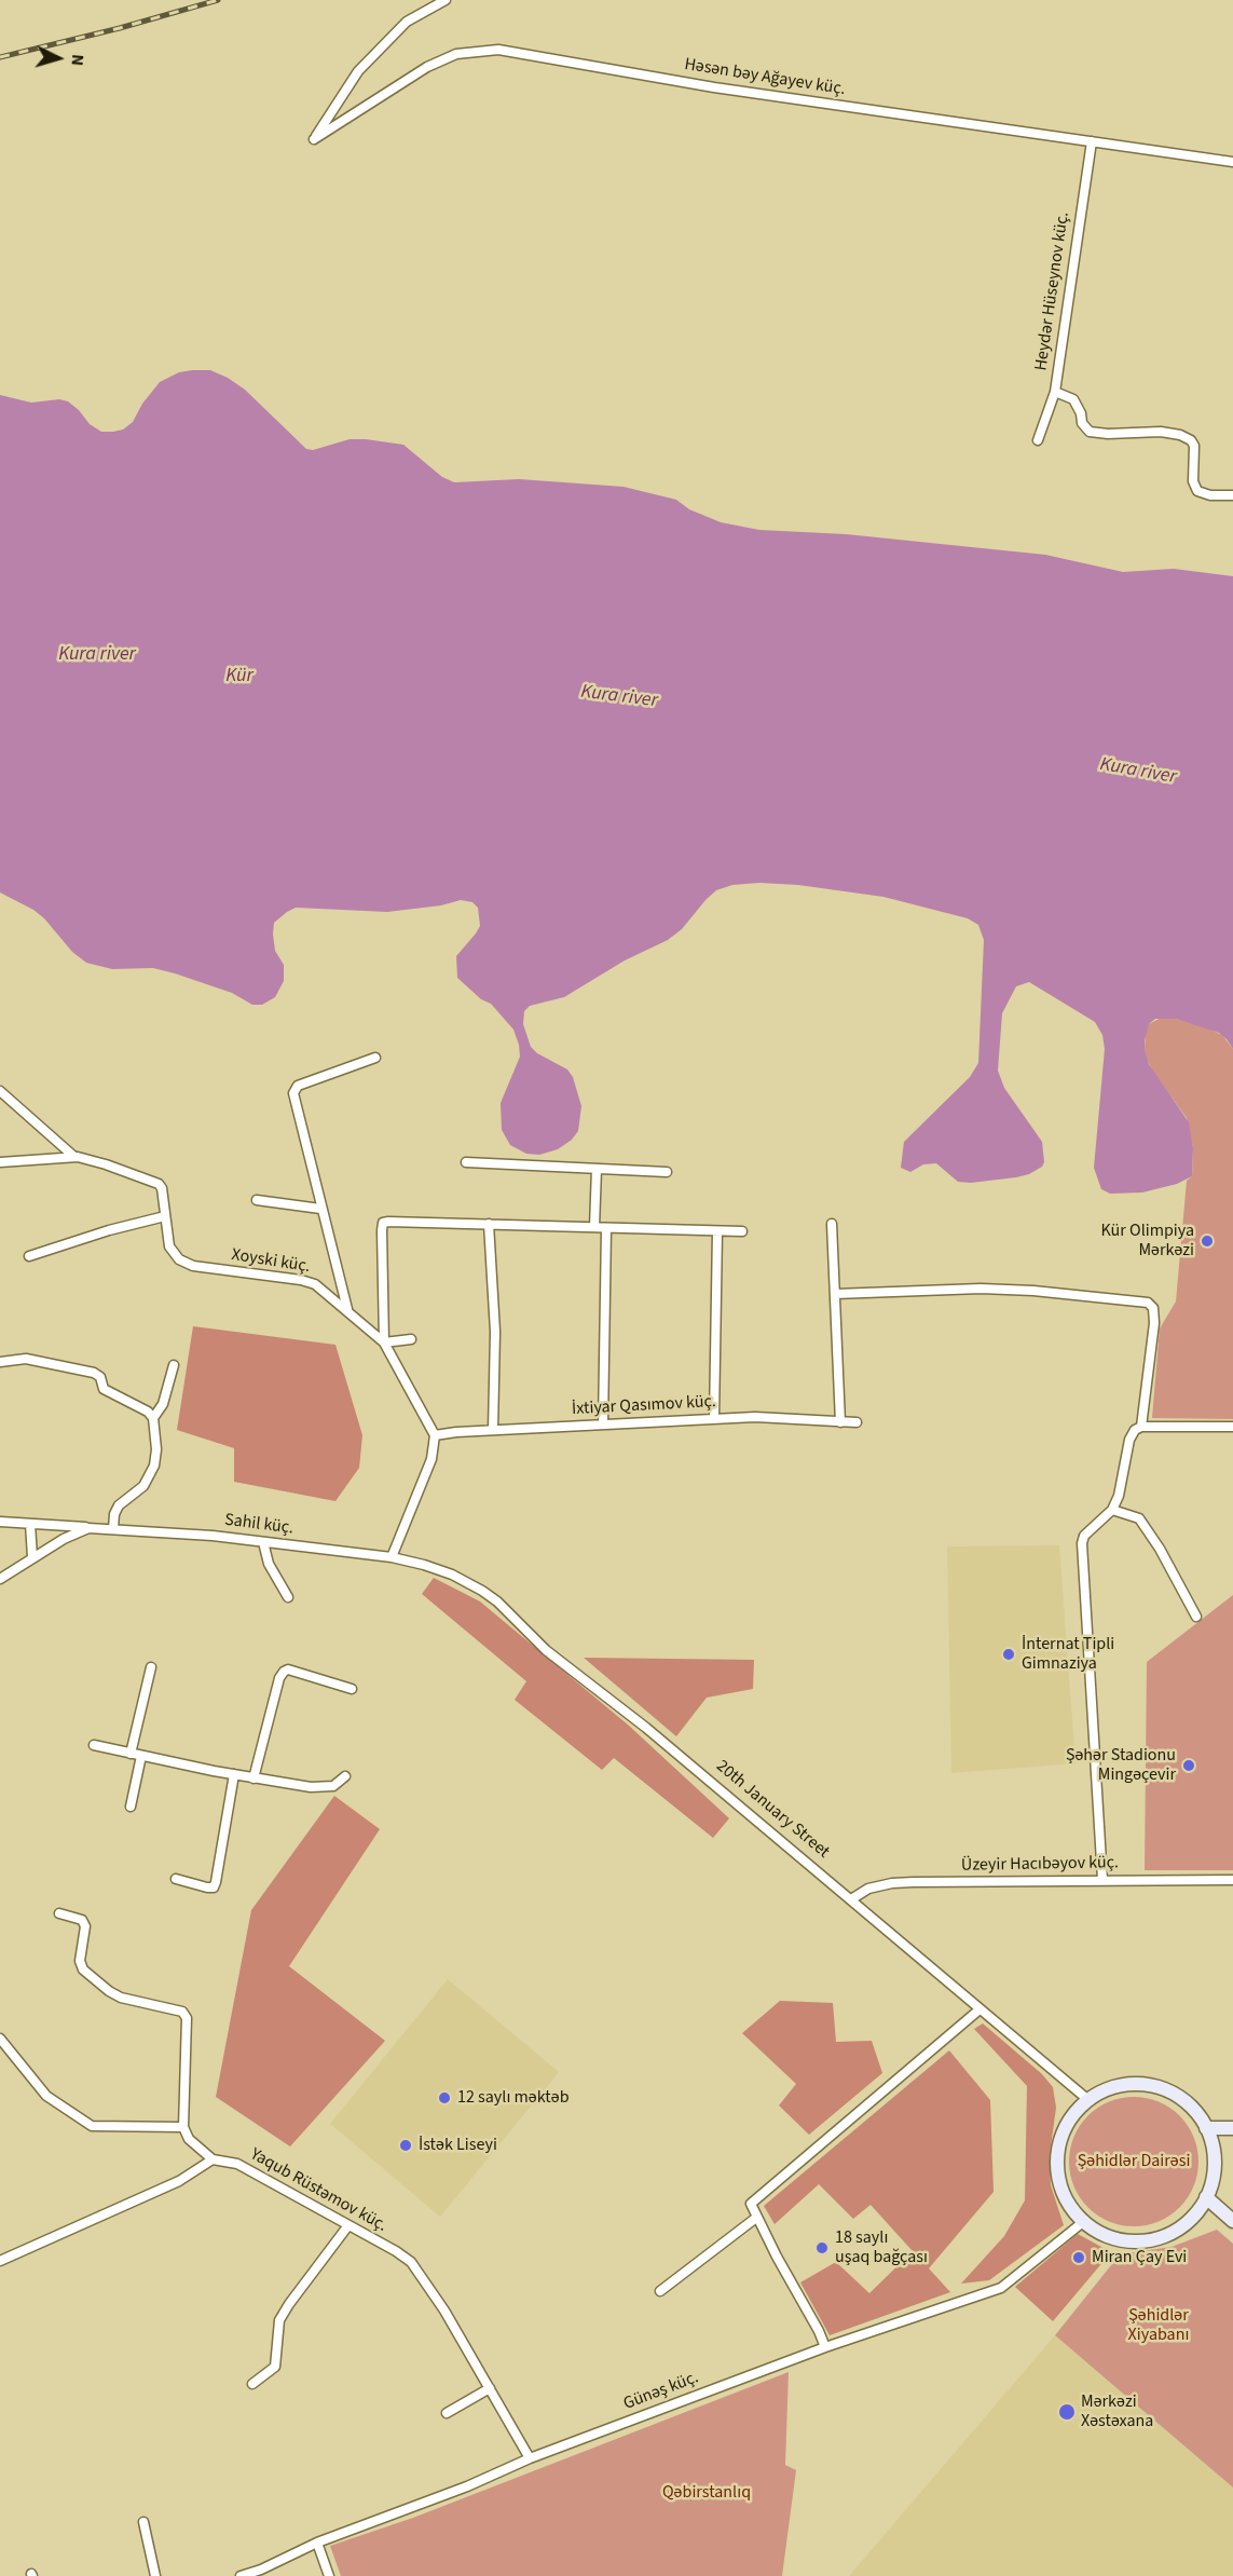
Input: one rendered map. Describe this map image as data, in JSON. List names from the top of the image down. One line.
{"streets":{"street":["Həsən bəy Ağayev küç.","Heydər Hüseynov küç.","Xoyski küç.","İxtiyar Qasımov küç.","Sahil küç.","20th January Street","Üzeyir Hacıbəyov küç.","Yaqub Rüstəmov küç.","Günəş küç."]},"crossings":[["Həsən bəy Ağayev küç.","Heydər Hüseynov küç."],["Xoyski küç.","İxtiyar Qasımov küç."],["Sahil küç.","20th January Street"],["20th January Street","Üzeyir Hacıbəyov küç."],["20th January Street","Günəş küç."],["Yaqub Rüstəmov küç.","Günəş küç."]],"water":["Kura river","Kür"],"parks":["Şəhidlər Dairəsi","Şəhidlər Xiyabanı","Qəbirstanlıq"],"places":["Kür Olimpiya Mərkəzi","İnternat Tipli Gimnaziya","Şəhər Stadionu Mingəçevir","12 saylı məktəb","İstək Liseyi","18 saylı uşaq bağçası","Miran Çay Evi","Mərkəzi Xəstəxana"],"north":"right"}
